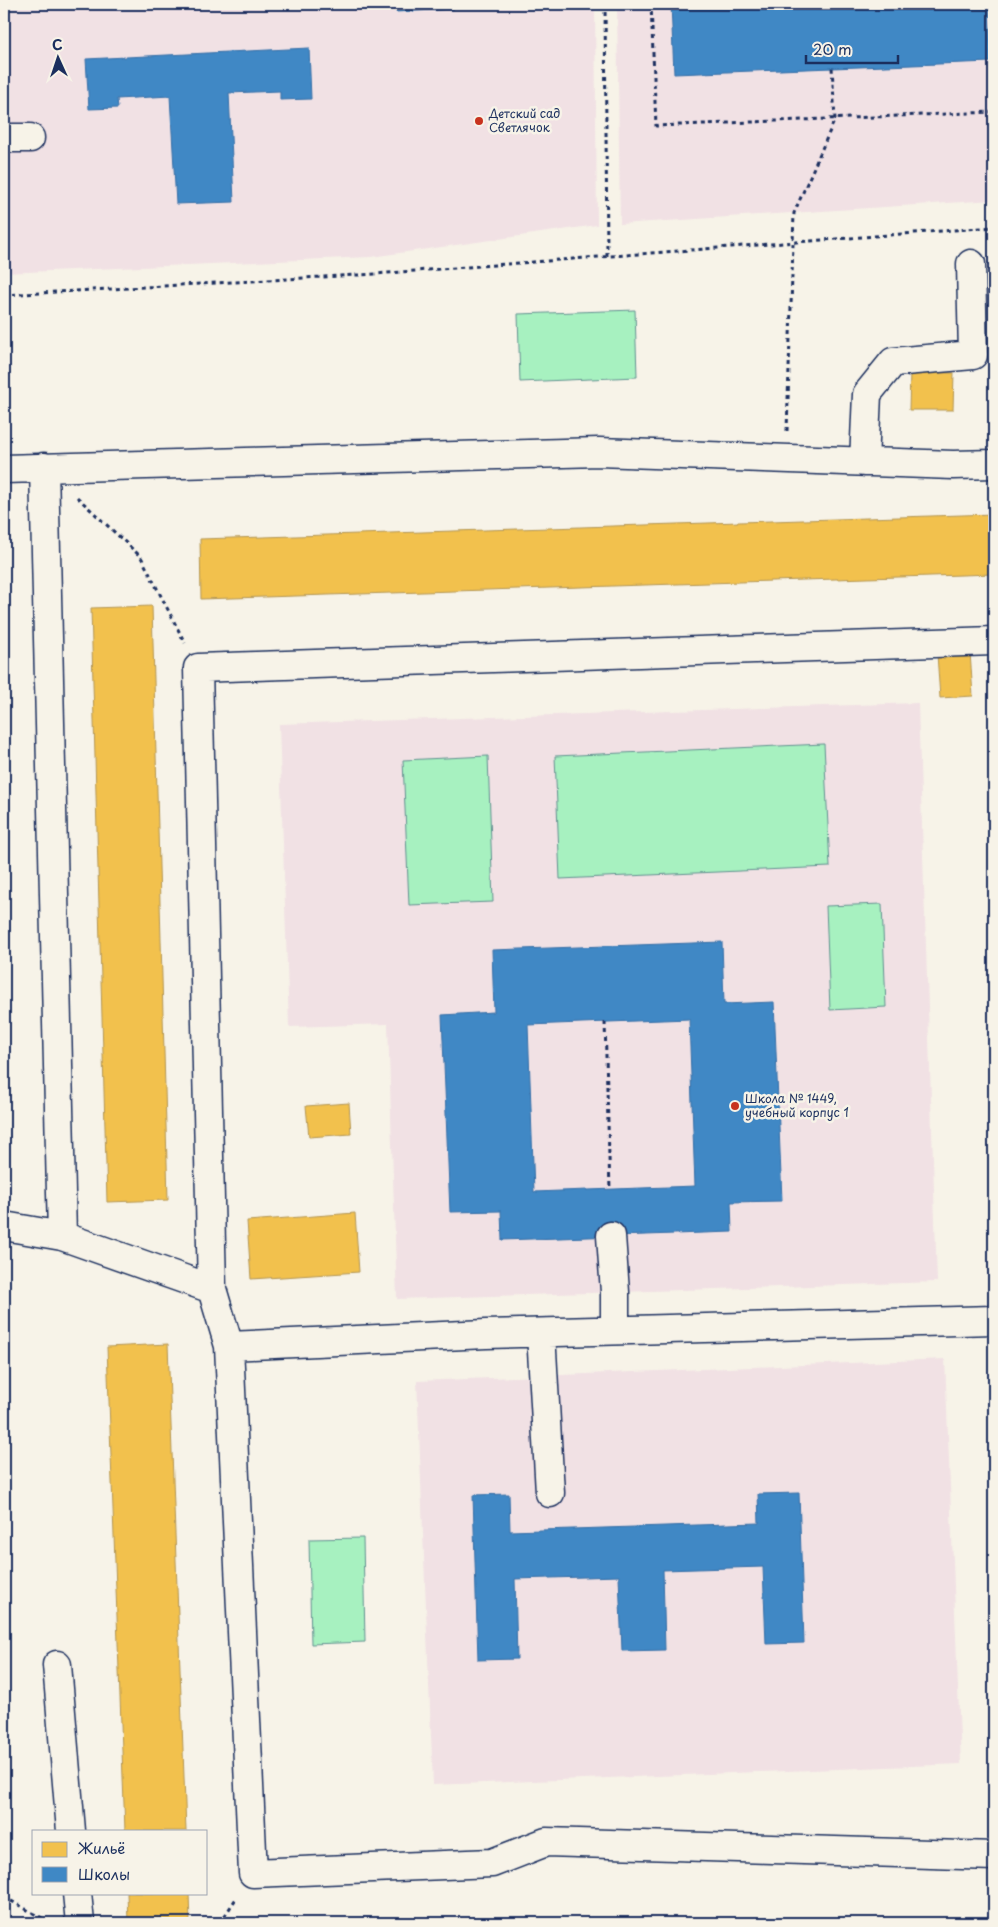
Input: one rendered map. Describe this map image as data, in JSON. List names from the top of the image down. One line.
{"places":["Детский сад Светлячок","Школа № 1449, учебный корпус 1"],"legend":["Жильё","Школы"],"scale_bar":"20 m","north":"top"}
